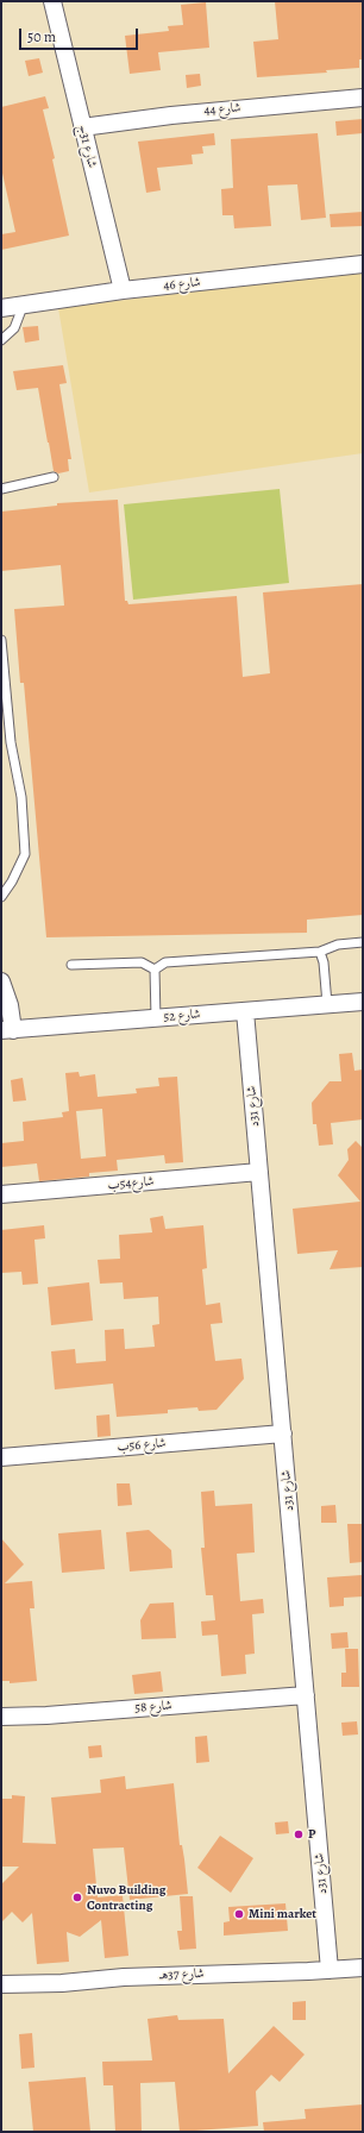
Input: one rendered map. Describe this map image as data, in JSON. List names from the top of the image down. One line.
{"streets":{"street":["شارع 44","شارع 31ج","شارع 46","شارع 52","شارع 31د","شارع54ب","شارع 56ب","شارع 58","شارع 37هـ"]},"crossings":[["شارع 44","شارع 31ج"],["شارع 31ج","شارع 46"],["شارع 52","شارع 31د"],["شارع 31د","شارع54ب"],["شارع 31د","شارع 56ب"],["شارع 31د","شارع 58"],["شارع 31د","شارع 37هـ"]],"places":["P","Nuvo Building Contracting","Mini market"],"scale_bar":"50 m"}
